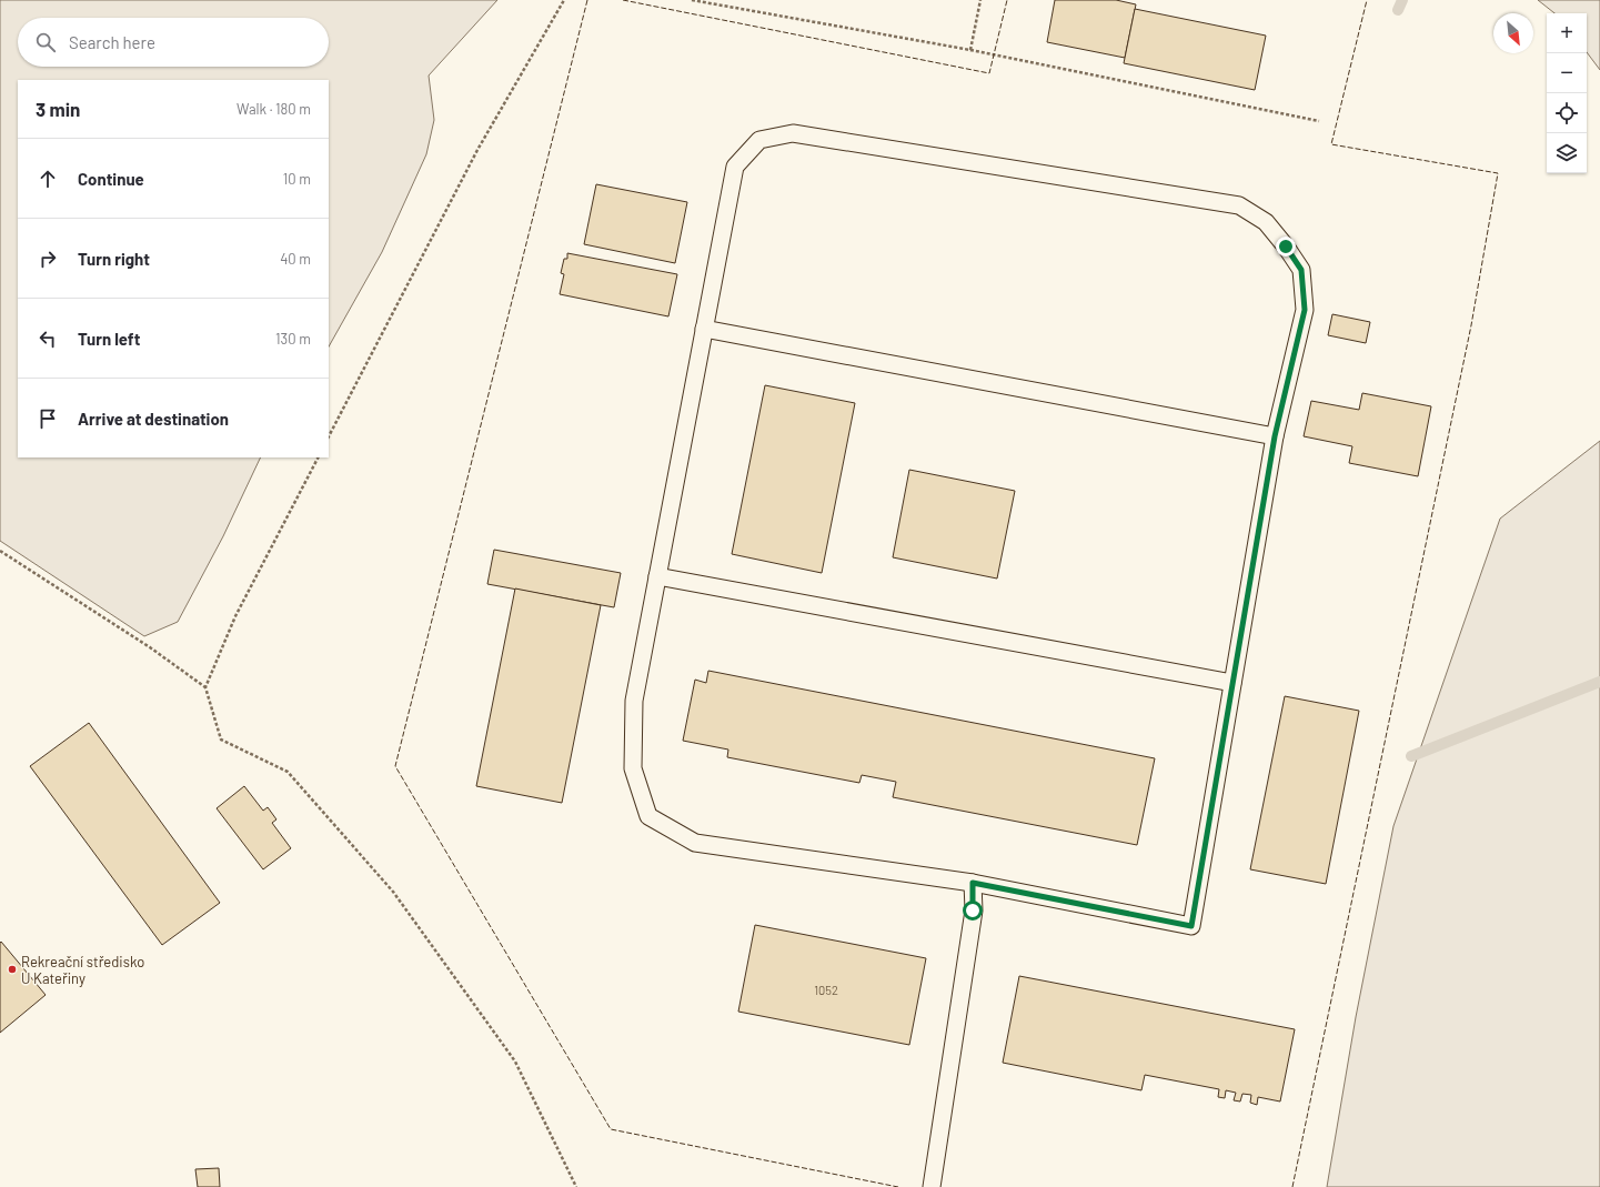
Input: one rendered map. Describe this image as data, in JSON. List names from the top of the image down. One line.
{"places":["Rekreační středisko U Kateřiny"],"house_numbers":["1052"],"north":"bottom right","page":{"map_buttons":["+","−"],"search":"Search here","heading":["3 min","Walk · 180 m"],"list":[["Continue","10 m"],["Turn right","40 m"],["Turn left","130 m"],"Arrive at destination"]}}
